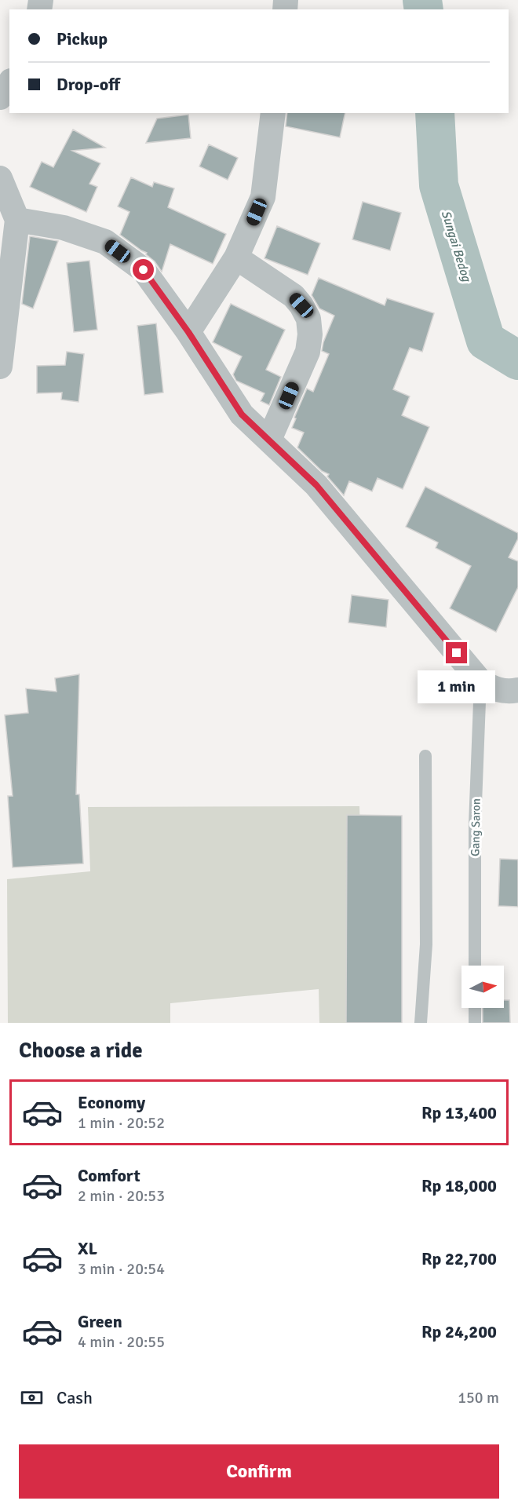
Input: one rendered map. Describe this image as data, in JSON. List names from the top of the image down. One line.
{"streets":{"lane":["Gang Saron"]},"water":["Sungai Bedog"],"north":"right","page":{"banner":["Pickup","Drop-off"],"bubble":"1 min","heading":"Choose a ride","list":[{"name":"Economy","note":"1 min · 20:52","value":"Rp 13,400"},{"name":"Comfort","note":"2 min · 20:53","value":"Rp 18,000"},{"name":"XL","note":"3 min · 20:54","value":"Rp 22,700"},{"name":"Green","note":"4 min · 20:55","value":"Rp 24,200"}],"pay":["Cash","150 m"],"buttons":"Confirm"}}
